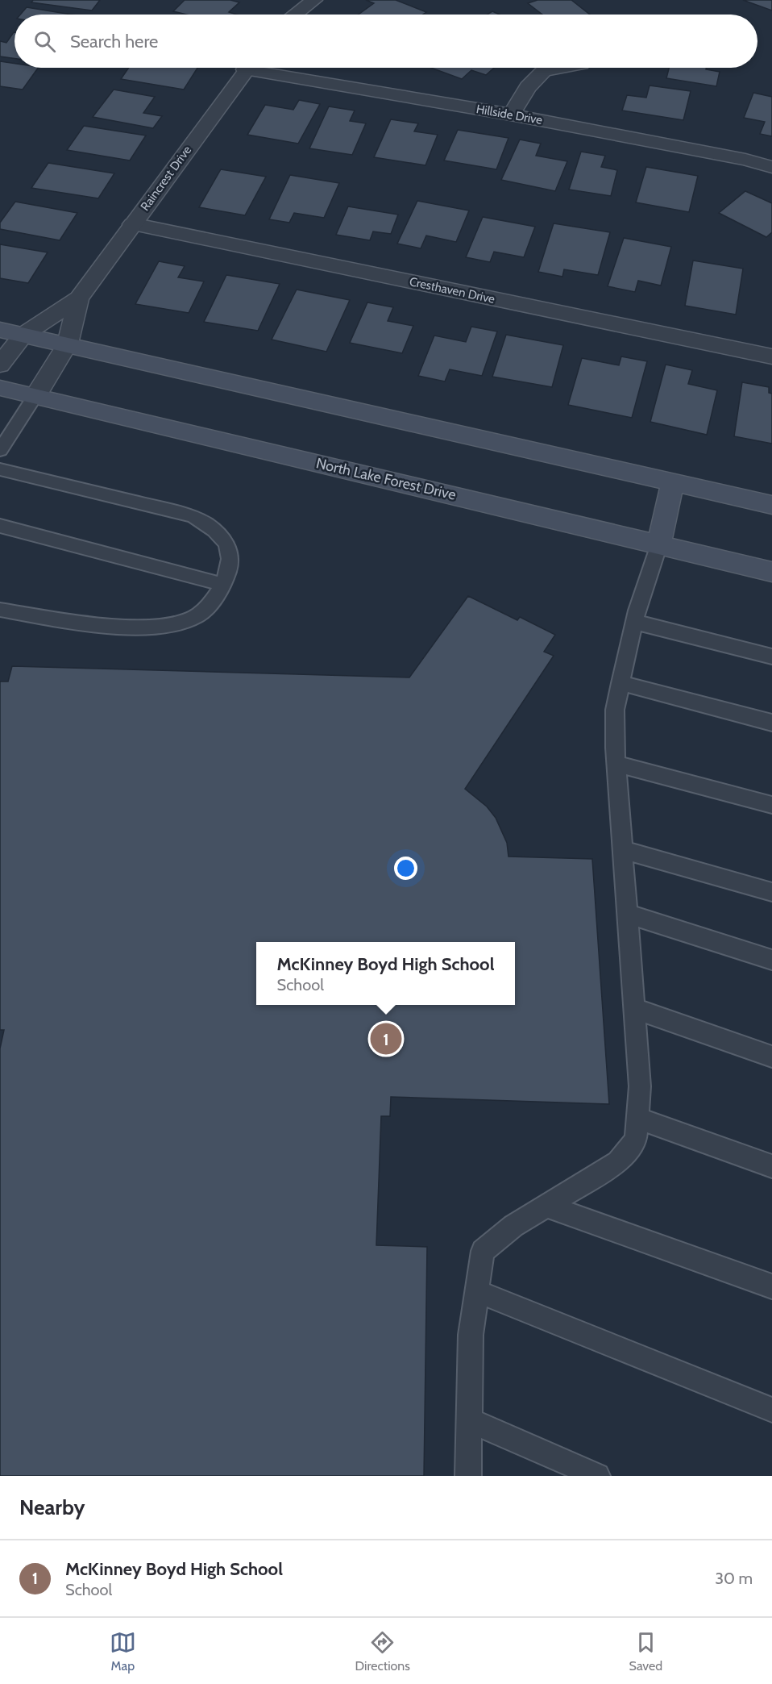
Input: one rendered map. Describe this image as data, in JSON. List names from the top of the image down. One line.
{"streets":{"main road":["North Lake Forest Drive"],"street":["Hillside Drive","Raincrest Drive","Cresthaven Drive"]},"crossings":[["Raincrest Drive","Cresthaven Drive"],["Raincrest Drive","North Lake Forest Drive"]],"page":{"search":"Search here","popup":["McKinney Boyd High School","School"],"pins":"1","heading":"Nearby","list":[{"mark":"1","name":"McKinney Boyd High School","note":"School","value":"30 m"}],"nav":["Map","Directions","Saved"]}}
